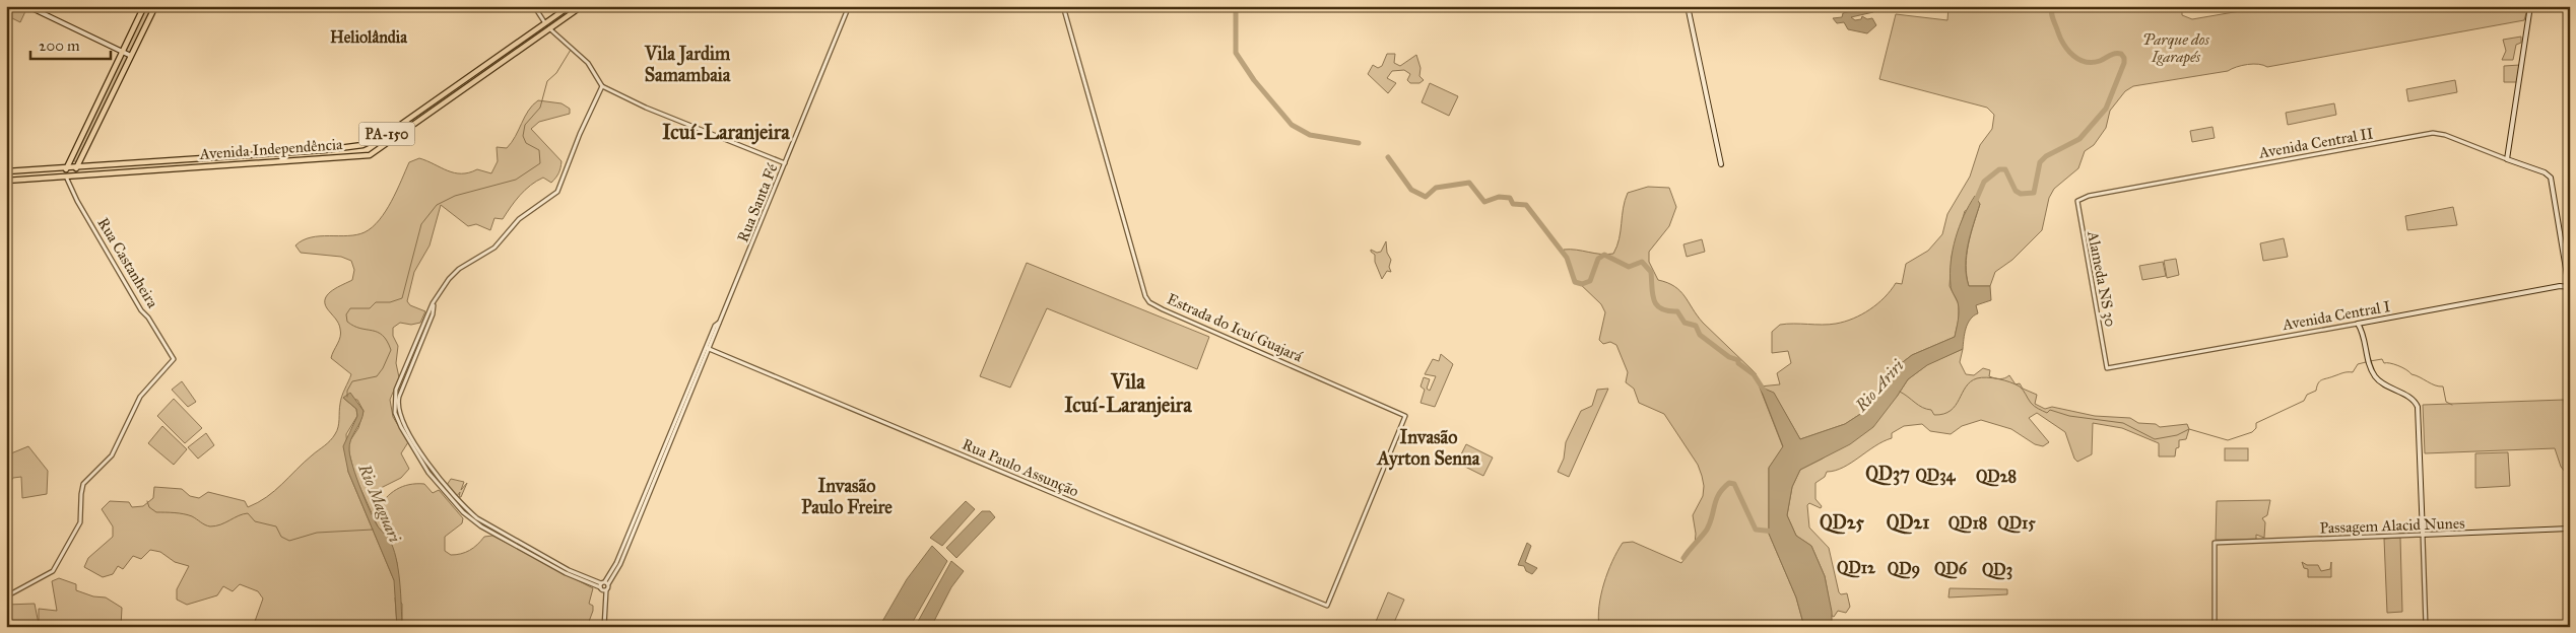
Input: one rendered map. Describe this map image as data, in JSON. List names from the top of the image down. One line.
{"streets":{"main road":["PA-150","Avenida Central II","Avenida Independência","Avenida Central I","Passagem Alacid Nunes"],"street":["Rua Santa Fé","Rua Castanheira","Alameda NS 30","Estrada do Icuí Guajará","Rua Paulo Assunção"]},"crossings":[["Avenida Central II","Alameda NS 30"],["Avenida Central II","Avenida Central I"],["Avenida Independência","Rua Castanheira"],["Rua Santa Fé","Rua Paulo Assunção"],["Alameda NS 30","Avenida Central I"],["Estrada do Icuí Guajará","Rua Paulo Assunção"]],"districts":["Heliolândia","Vila Jardim Samambaia","Icuí-Laranjeira","Vila Icuí-Laranjeira","Invasão Ayrton Senna","QD37","QD34","QD28","Invasão Paulo Freire","QD25","QD21","QD18","QD15","QD12","QD9","QD6","QD3"],"water":["Rio Ariri","Rio Maguari"],"parks":["Parque dos Igarapés"],"scale_bar":"200 m"}
